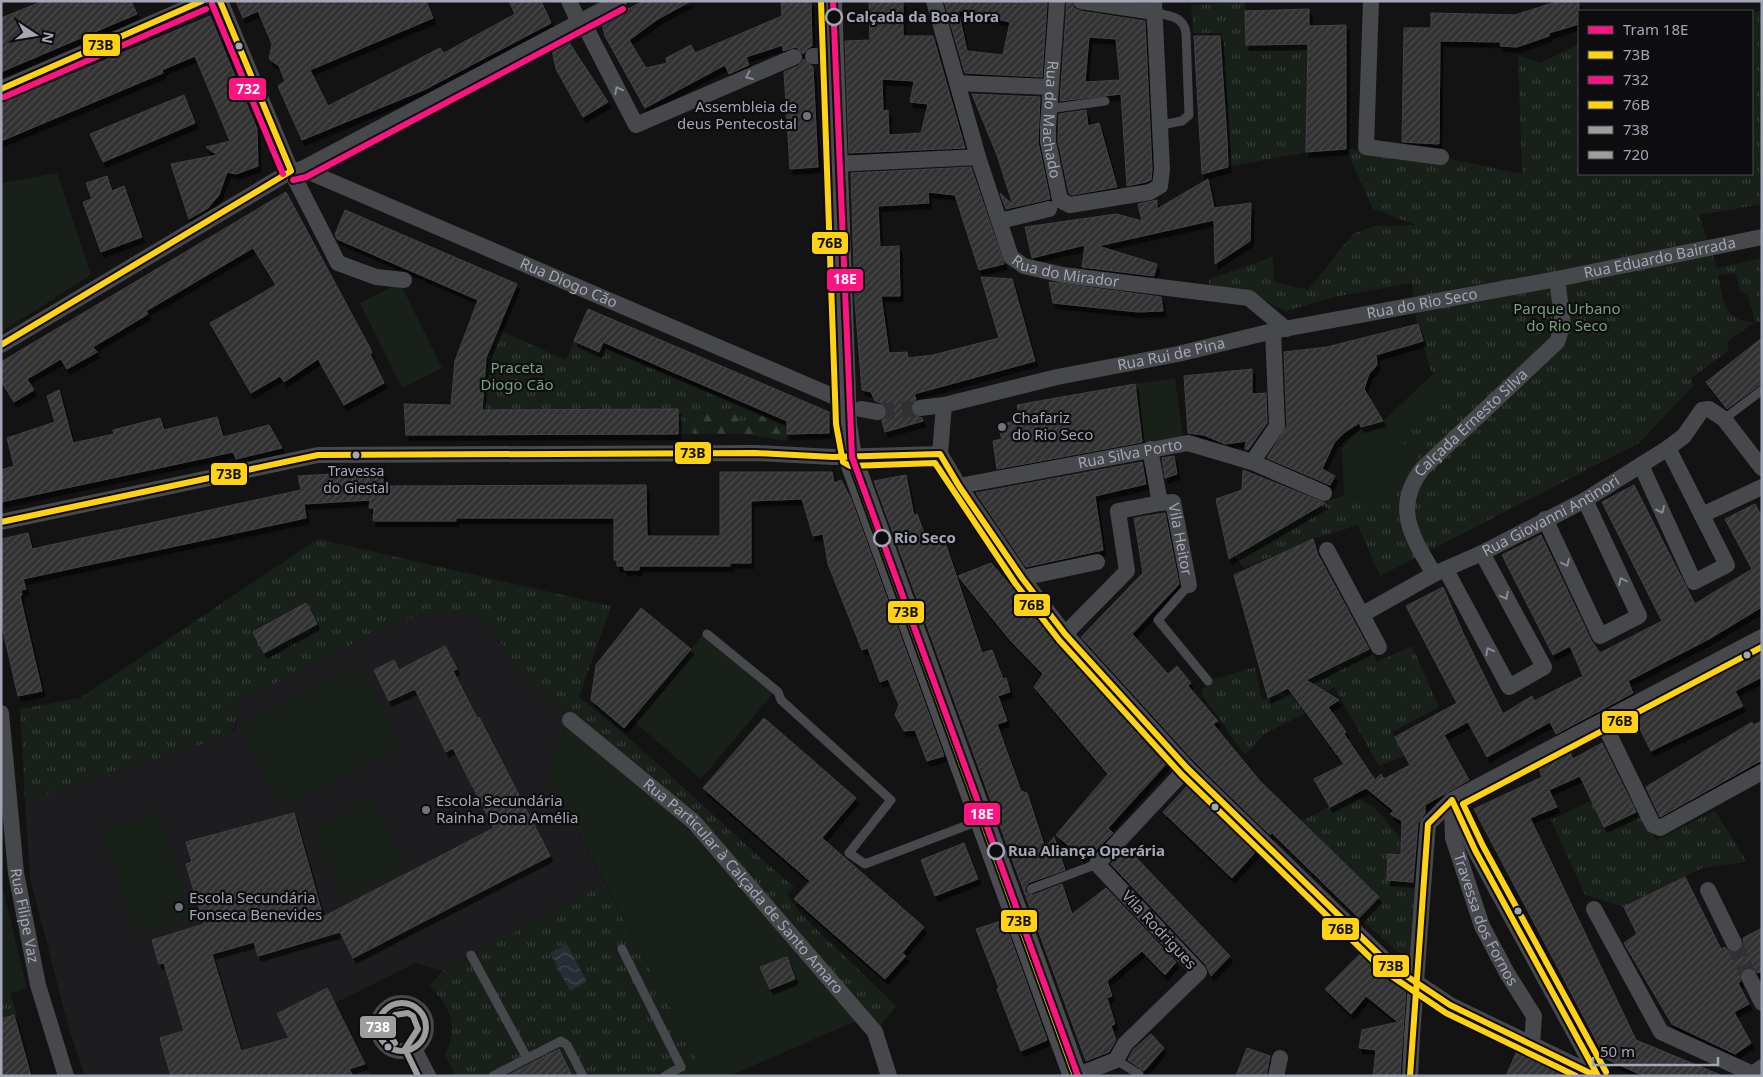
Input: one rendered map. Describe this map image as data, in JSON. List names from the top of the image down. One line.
{"streets":{"street":["Rua do Machado","Rua Eduardo Bairrada","Rua do Mirador","Rua Diogo Cão","Rua do Rio Seco","Rua Rui de Pina","Calçada Ernesto Silva","Rua Silva Porto","Rua Giovanni Antinori","Vila Heitor","Rua Particular à Calçada de Santo Amaro","Rua Filipe Vaz","Travessa dos Fornos","Vila Rodrigues"]},"crossings":[["Rua Eduardo Bairrada","Rua do Rio Seco"],["Rua Eduardo Bairrada","Calçada Ernesto Silva"],["Rua do Mirador","Rua do Rio Seco"],["Rua do Mirador","Rua Rui de Pina"],["Rua do Rio Seco","Rua Rui de Pina"],["Rua do Rio Seco","Calçada Ernesto Silva"],["Calçada Ernesto Silva","Rua Giovanni Antinori"],["Rua Silva Porto","Vila Heitor"]],"parks":["Parque Urbano do Rio Seco","Praceta Diogo Cão"],"places":["Calçada da Boa Hora","Assembleia de deus Pentecostal","Chafariz do Rio Seco","Travessa do Giestal","Rio Seco","Escola Secundária Rainha Dona Amélia","Rua Aliança Operária","Escola Secundária Fonseca Benevides"],"lines":["tram line 18E","transit line 73B","transit line 76B","transit line 732","transit line 738","transit line 720"],"legend":["Tram 18E","73B","732","76B","738","720"],"scale_bar":"50 m","north":"right"}
